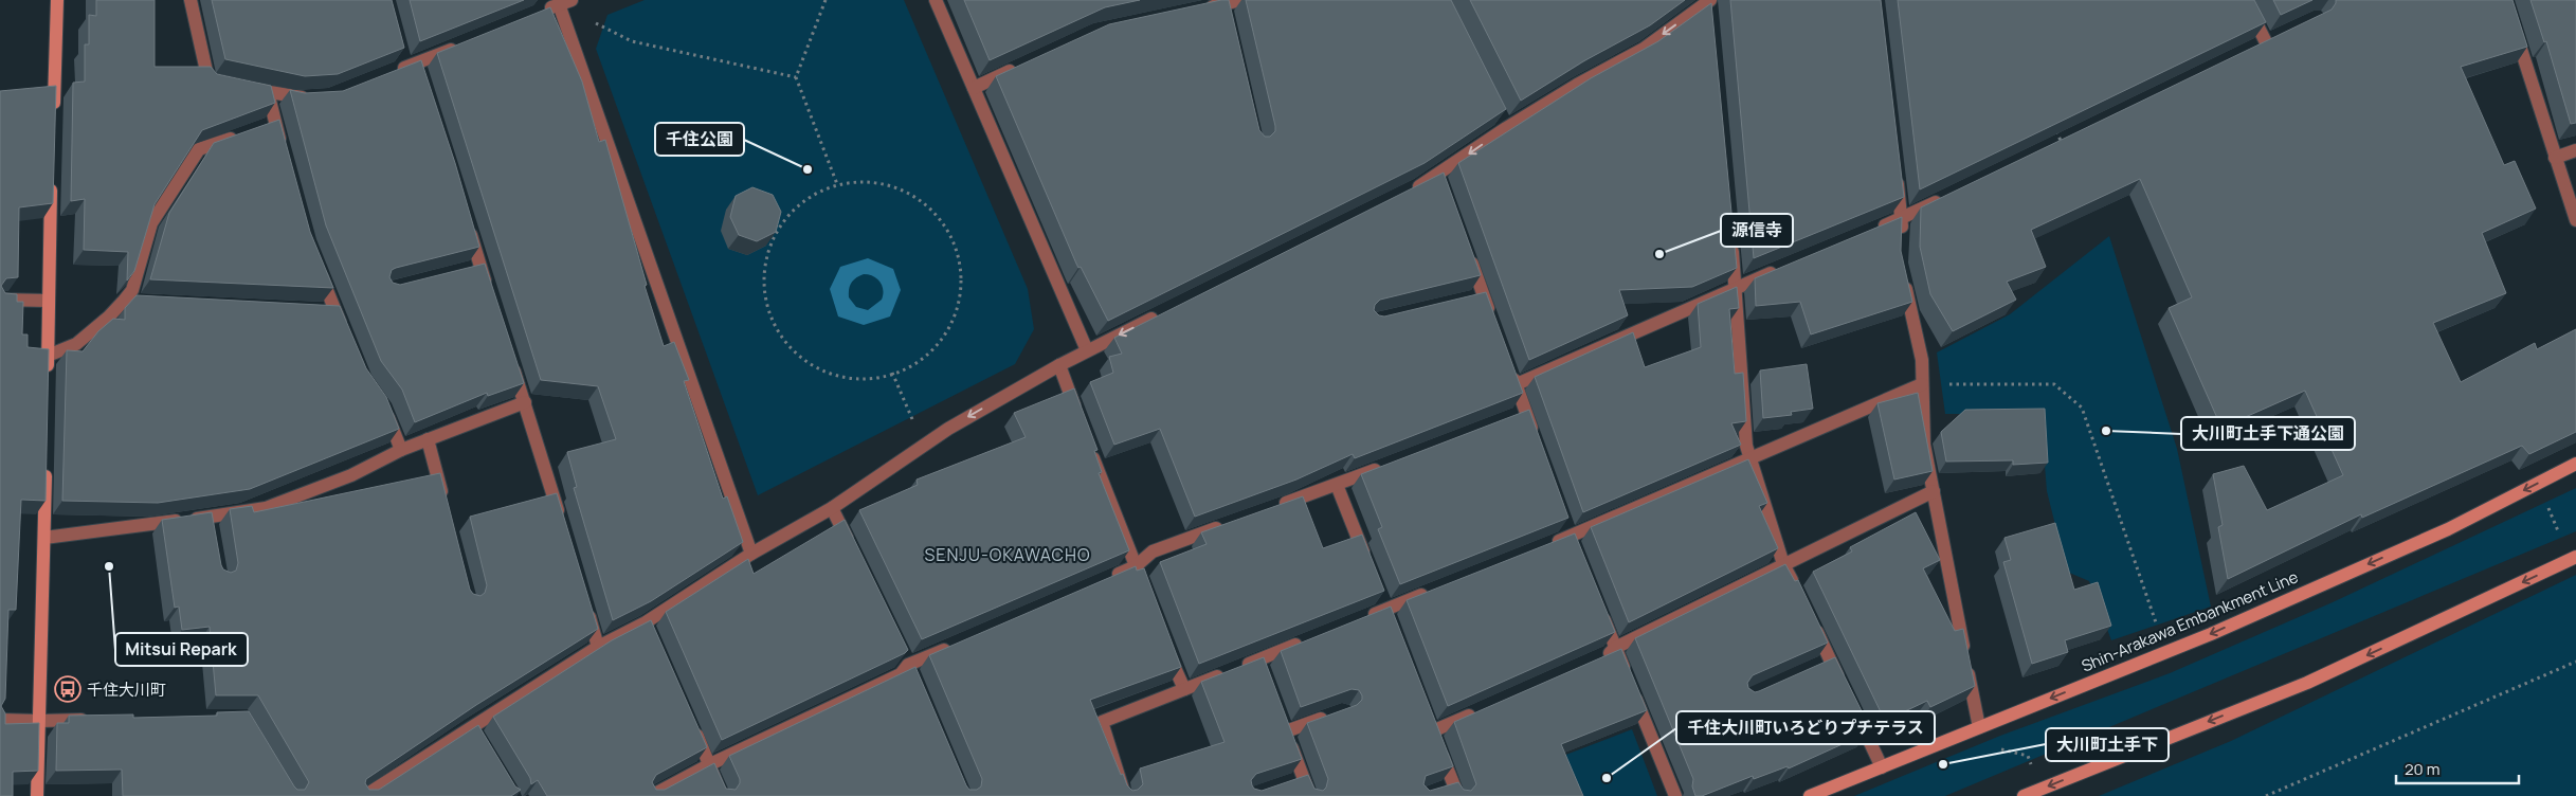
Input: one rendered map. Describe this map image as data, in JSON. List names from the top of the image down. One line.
{"streets":{"main road":["Shin-Arakawa Embankment Line"]},"districts":["SENJU-OKAWACHO"],"places":{"other":["千住公園","源信寺","大川町土手下通公園","Mitsui Repark","大川町土手下","千住大川町いろどりプチテラス"],"bus stop":["千住大川町"]},"scale_bar":"20 m"}
